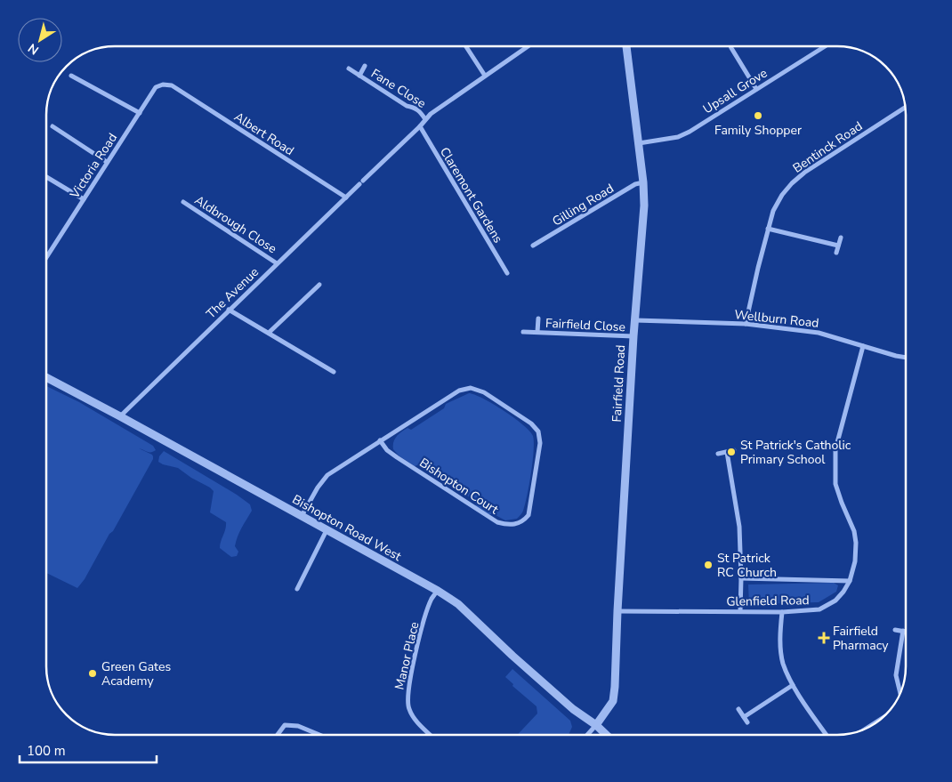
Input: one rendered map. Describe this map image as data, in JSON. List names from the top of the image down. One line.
{"streets":{"street":["Fane Close","Upsall Grove","Albert Road","Bentinck Road","Victoria Road","Claremont Gardens","Gilling Road","Aldbrough Close","The Avenue","Wellburn Road","Fairfield Close","Fairfield Road","Bishopton Court","Bishopton Road West","Glenfield Road","Manor Place"]},"crossings":[["Fane Close","The Avenue"],["Upsall Grove","Fairfield Road"],["Albert Road","Victoria Road"],["Albert Road","The Avenue"],["Bentinck Road","Wellburn Road"],["Claremont Gardens","The Avenue"],["Gilling Road","Fairfield Road"],["Aldbrough Close","The Avenue"],["The Avenue","Bishopton Road West"],["Wellburn Road","Fairfield Road"],["Wellburn Road","Glenfield Road"],["Fairfield Close","Fairfield Road"],["Fairfield Road","Bishopton Road West"],["Fairfield Road","Glenfield Road"],["Bishopton Court","Bishopton Road West"],["Bishopton Road West","Manor Place"]],"places":{"other":["Family Shopper","St Patrick's Catholic Primary School","St Patrick RC Church","Green Gates Academy"],"health":["Fairfield Pharmacy"]},"scale_bar":"100 m","north":"bottom left"}
